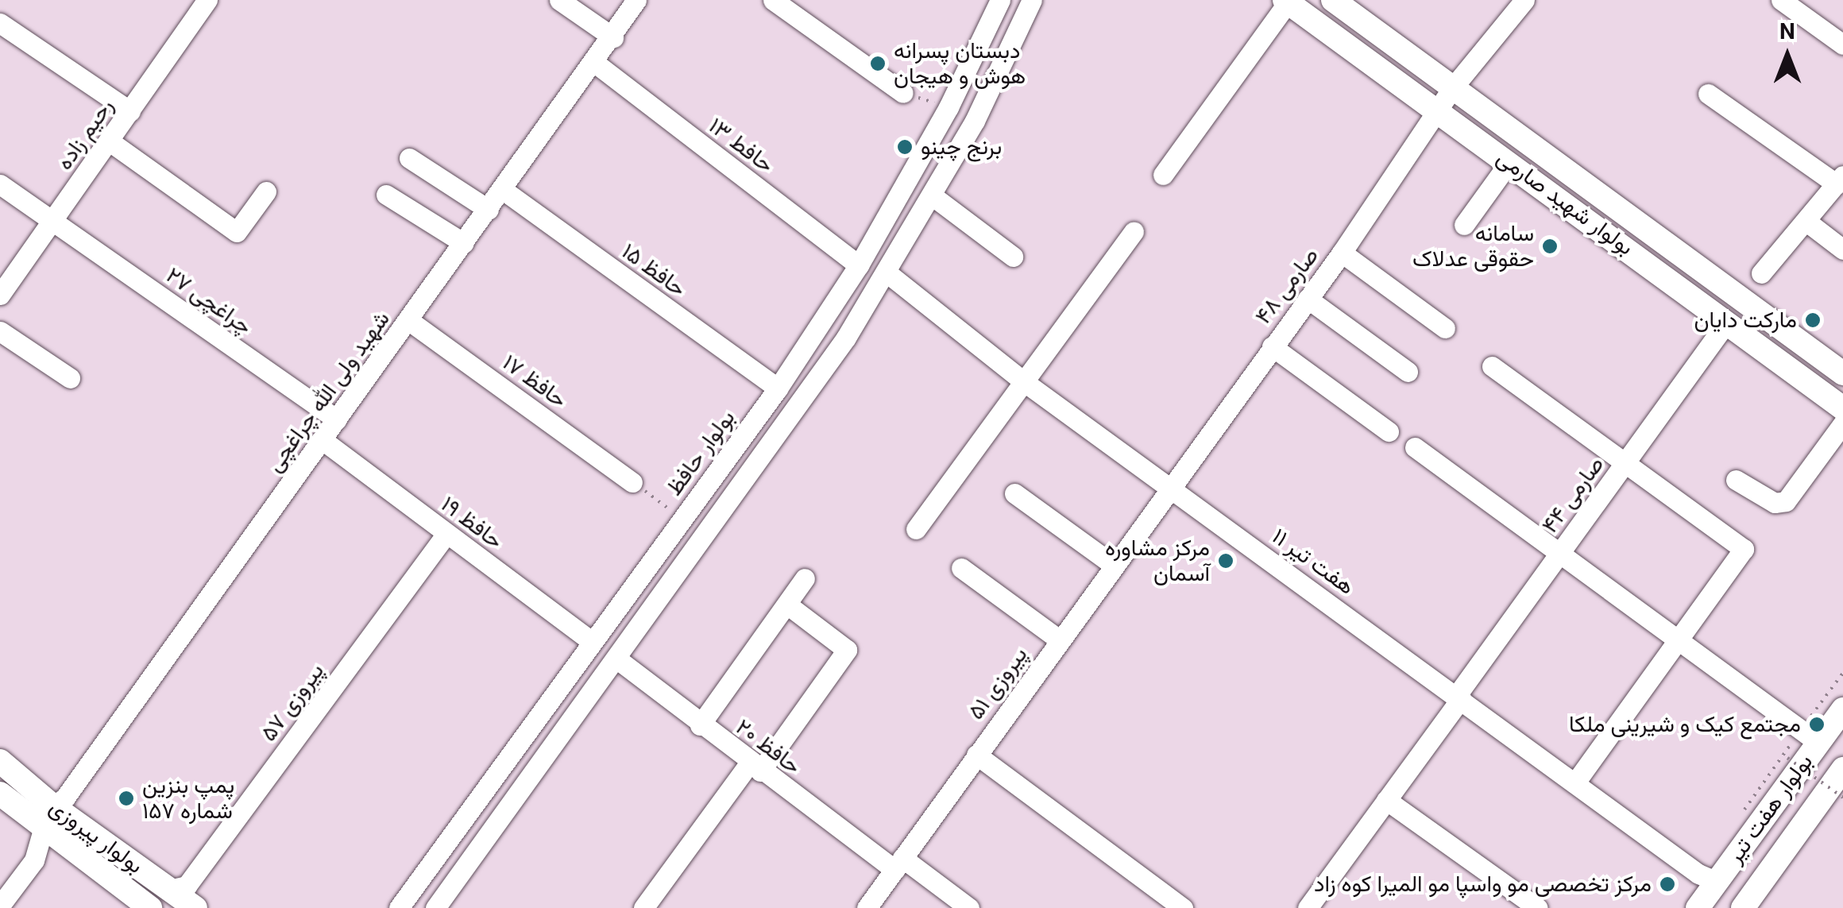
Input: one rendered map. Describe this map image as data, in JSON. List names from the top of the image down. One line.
{"streets":{"main road":["بولوار شهید صارمی","بولوار هفت تیر","بولوار پیروزی"],"street":["رحیم زاده","حافط ۱۳","حافظ ۱۵","صارمی ۴۸","چراغچی ۲۷","حافظ ۱۷","شهید ولی الله چراغچی","بولوار حافظ","صارمی ۴۴","حافظ ۱۹","هفت تیر ۱۱","پیروزی ۵۱","پیروزی ۵۷","حافظ ۲۰"]},"crossings":[["رحیم زاده","چراغچی ۲۷"],["حافط ۱۳","شهید ولی الله چراغچی"],["حافط ۱۳","بولوار حافظ"],["بولوار شهید صارمی","صارمی ۴۸"],["بولوار شهید صارمی","صارمی ۴۴"],["حافظ ۱۵","شهید ولی الله چراغچی"],["حافظ ۱۵","بولوار حافظ"],["صارمی ۴۸","هفت تیر ۱۱"],["صارمی ۴۸","پیروزی ۵۱"],["چراغچی ۲۷","شهید ولی الله چراغچی"],["حافظ ۱۷","شهید ولی الله چراغچی"],["شهید ولی الله چراغچی","حافظ ۱۹"],["شهید ولی الله چراغچی","بولوار پیروزی"],["بولوار حافظ","حافظ ۱۹"],["صارمی ۴۴","هفت تیر ۱۱"],["حافظ ۱۹","پیروزی ۵۷"],["هفت تیر ۱۱","پیروزی ۵۱"],["هفت تیر ۱۱","بولوار هفت تیر"],["پیروزی ۵۱","حافظ ۲۰"],["پیروزی ۵۷","بولوار پیروزی"]],"places":["دبستان پسرانه هوش و هیجان","برنج چینو","سامانه حقوقی عدلاک","مارکت دایان","مرکز مشاوره آسمان","مجتمع کیک و شیرینی ملکا","پمپ بنزین شماره ۱۵۷","مرکز تخصصی مو واسپا مو المیرا کوه زاد"],"north":"top"}
